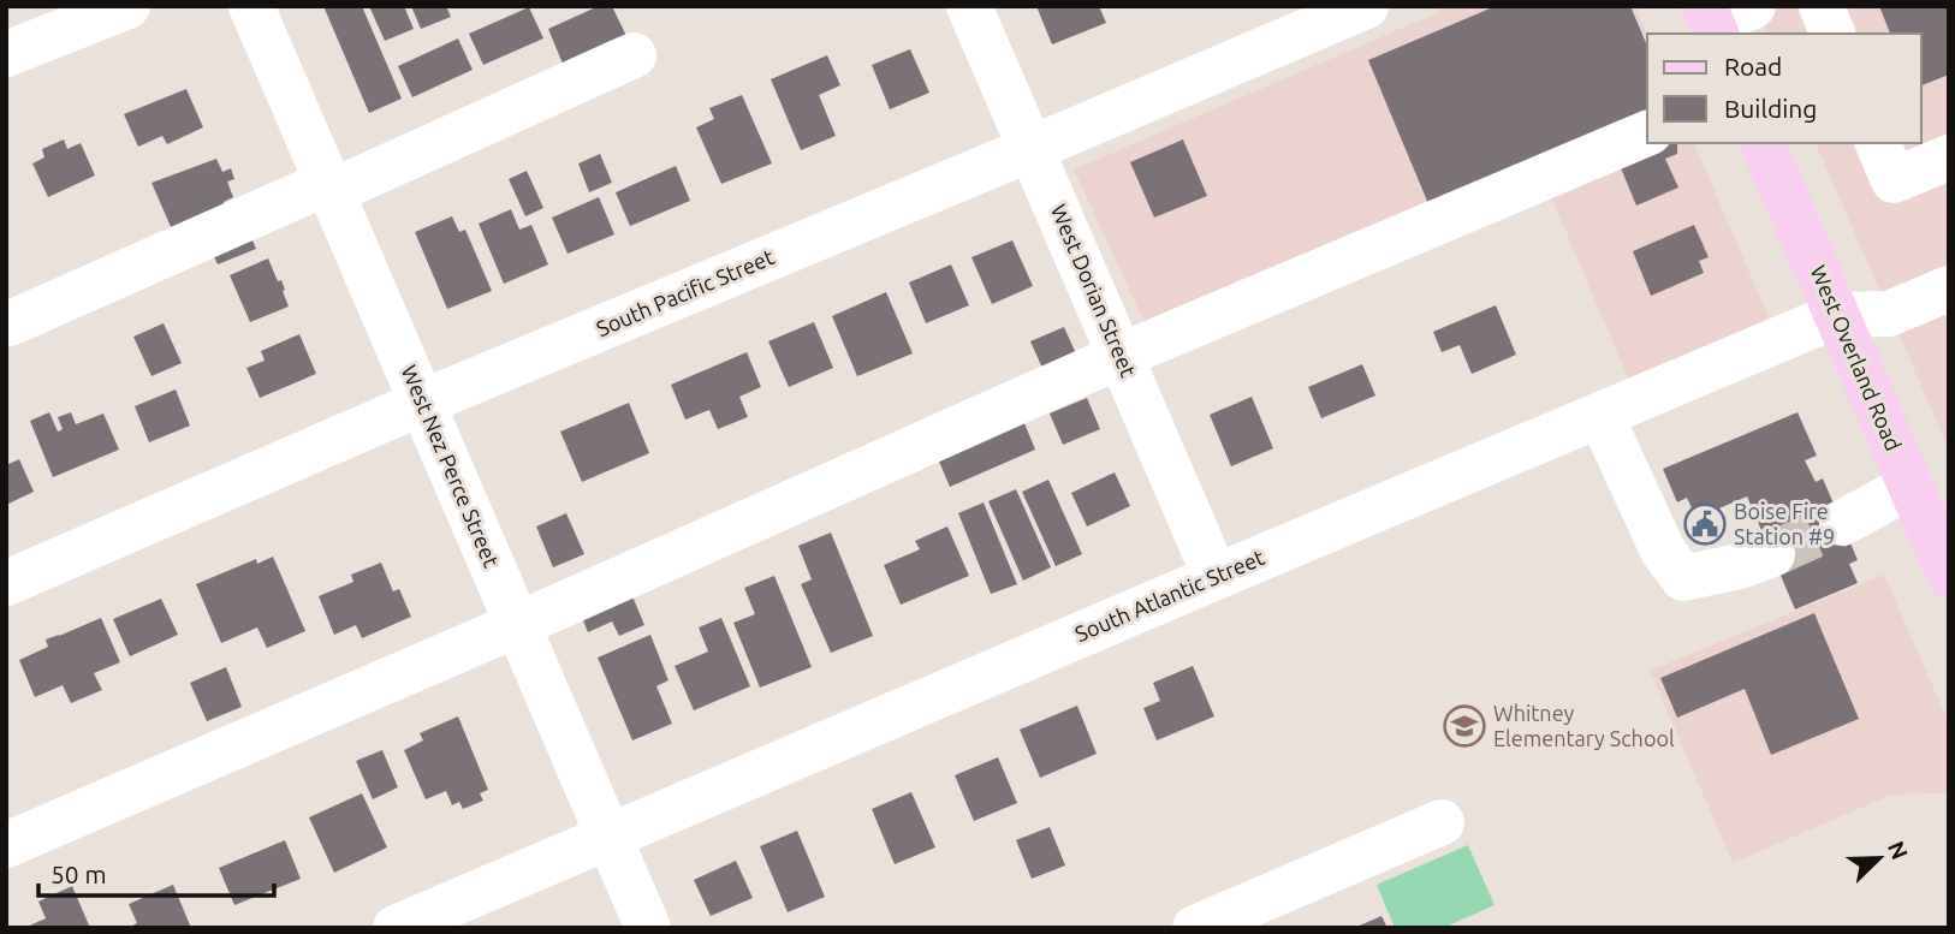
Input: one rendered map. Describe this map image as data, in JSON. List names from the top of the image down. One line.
{"streets":{"main road":["West Overland Road"],"street":["West Dorian Street","South Pacific Street","West Nez Perce Street","South Atlantic Street"]},"crossings":[["West Dorian Street","South Pacific Street"],["West Dorian Street","South Atlantic Street"],["South Pacific Street","West Nez Perce Street"],["West Overland Road","South Atlantic Street"],["West Nez Perce Street","South Atlantic Street"]],"places":{"public building":["Boise Fire Station #9"],"school or university":["Whitney Elementary School"]},"legend":["Road","Building"],"scale_bar":"50 m","north":"top right"}
